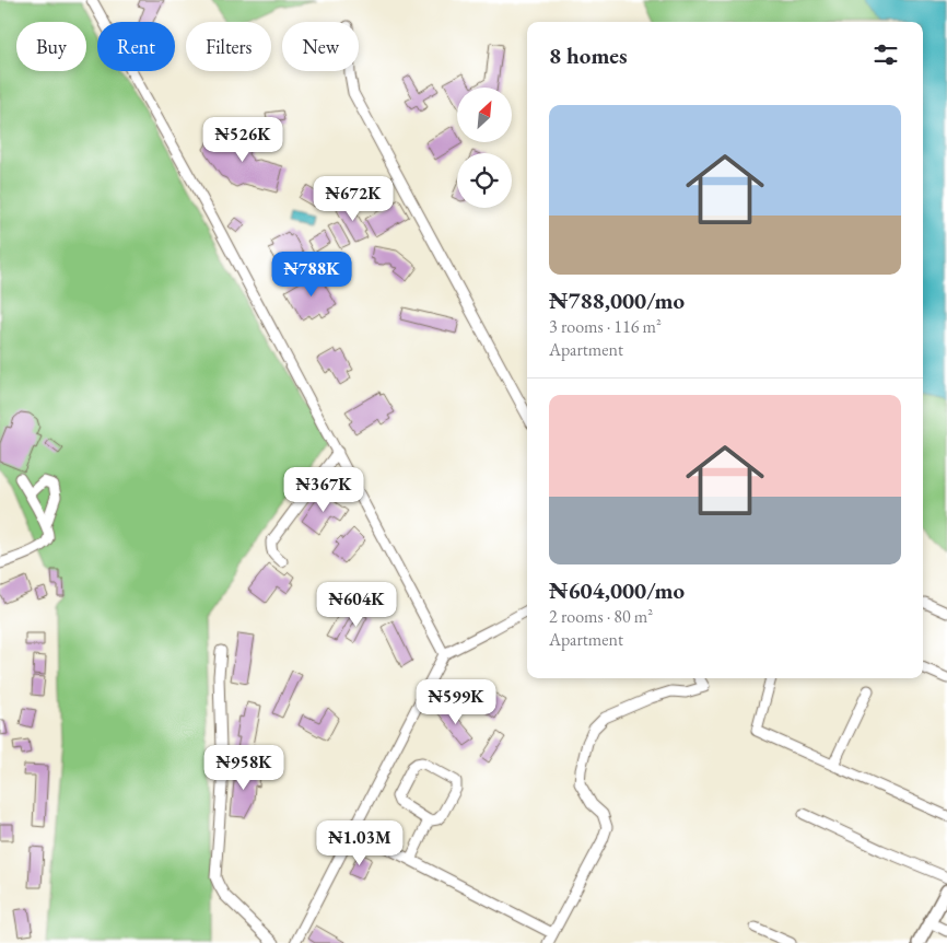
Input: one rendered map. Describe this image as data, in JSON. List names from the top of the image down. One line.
{"north":"top right","page":{"chip":["Buy","Rent","Filters","New"],"heading":"8 homes","list":[{"name":"₦788,000/mo","note":"3 rooms · 116 m² · Apartment"},{"name":"₦604,000/mo","note":"2 rooms · 80 m² · Apartment"}],"price":["₦526K","₦672K","₦788K","₦367K","₦604K","₦599K","₦958K","₦1.03M"]}}
